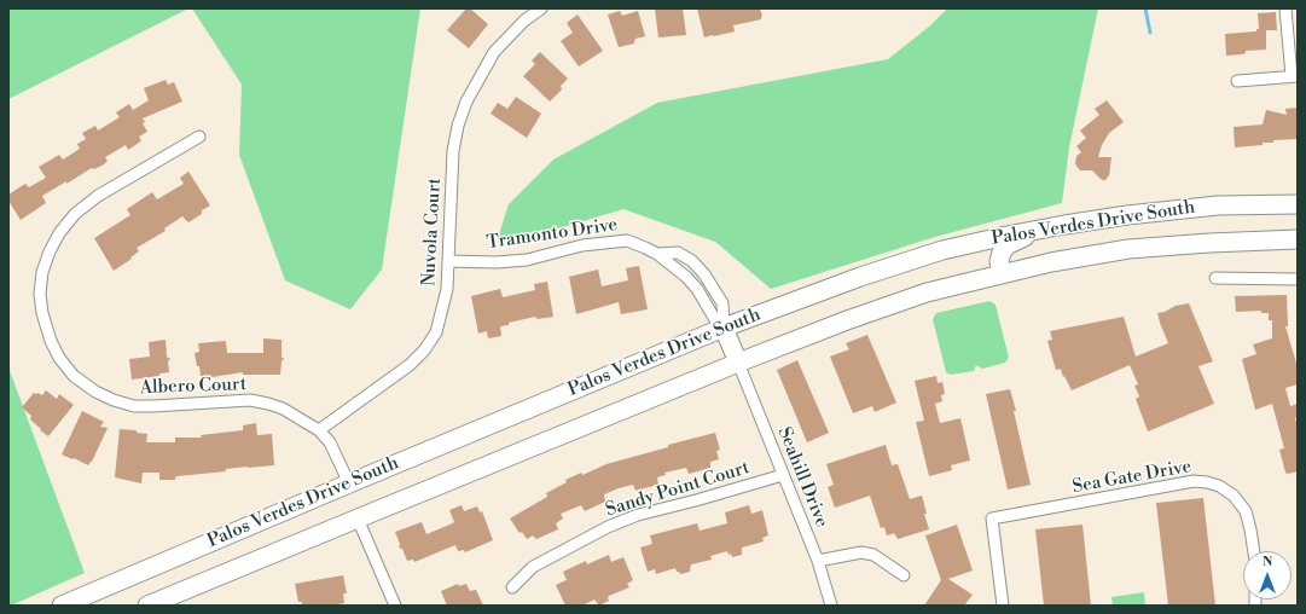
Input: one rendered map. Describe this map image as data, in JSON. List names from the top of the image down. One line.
{"streets":{"main road":["Palos Verdes Drive South"],"street":["Nuvola Court","Tramonto Drive","Albero Court","Seahill Drive","Sea Gate Drive","Sandy Point Court"]},"crossings":[["Palos Verdes Drive South","Tramonto Drive"],["Palos Verdes Drive South","Albero Court"],["Palos Verdes Drive South","Seahill Drive"],["Nuvola Court","Tramonto Drive"],["Nuvola Court","Albero Court"],["Seahill Drive","Sandy Point Court"]],"north":"top"}
